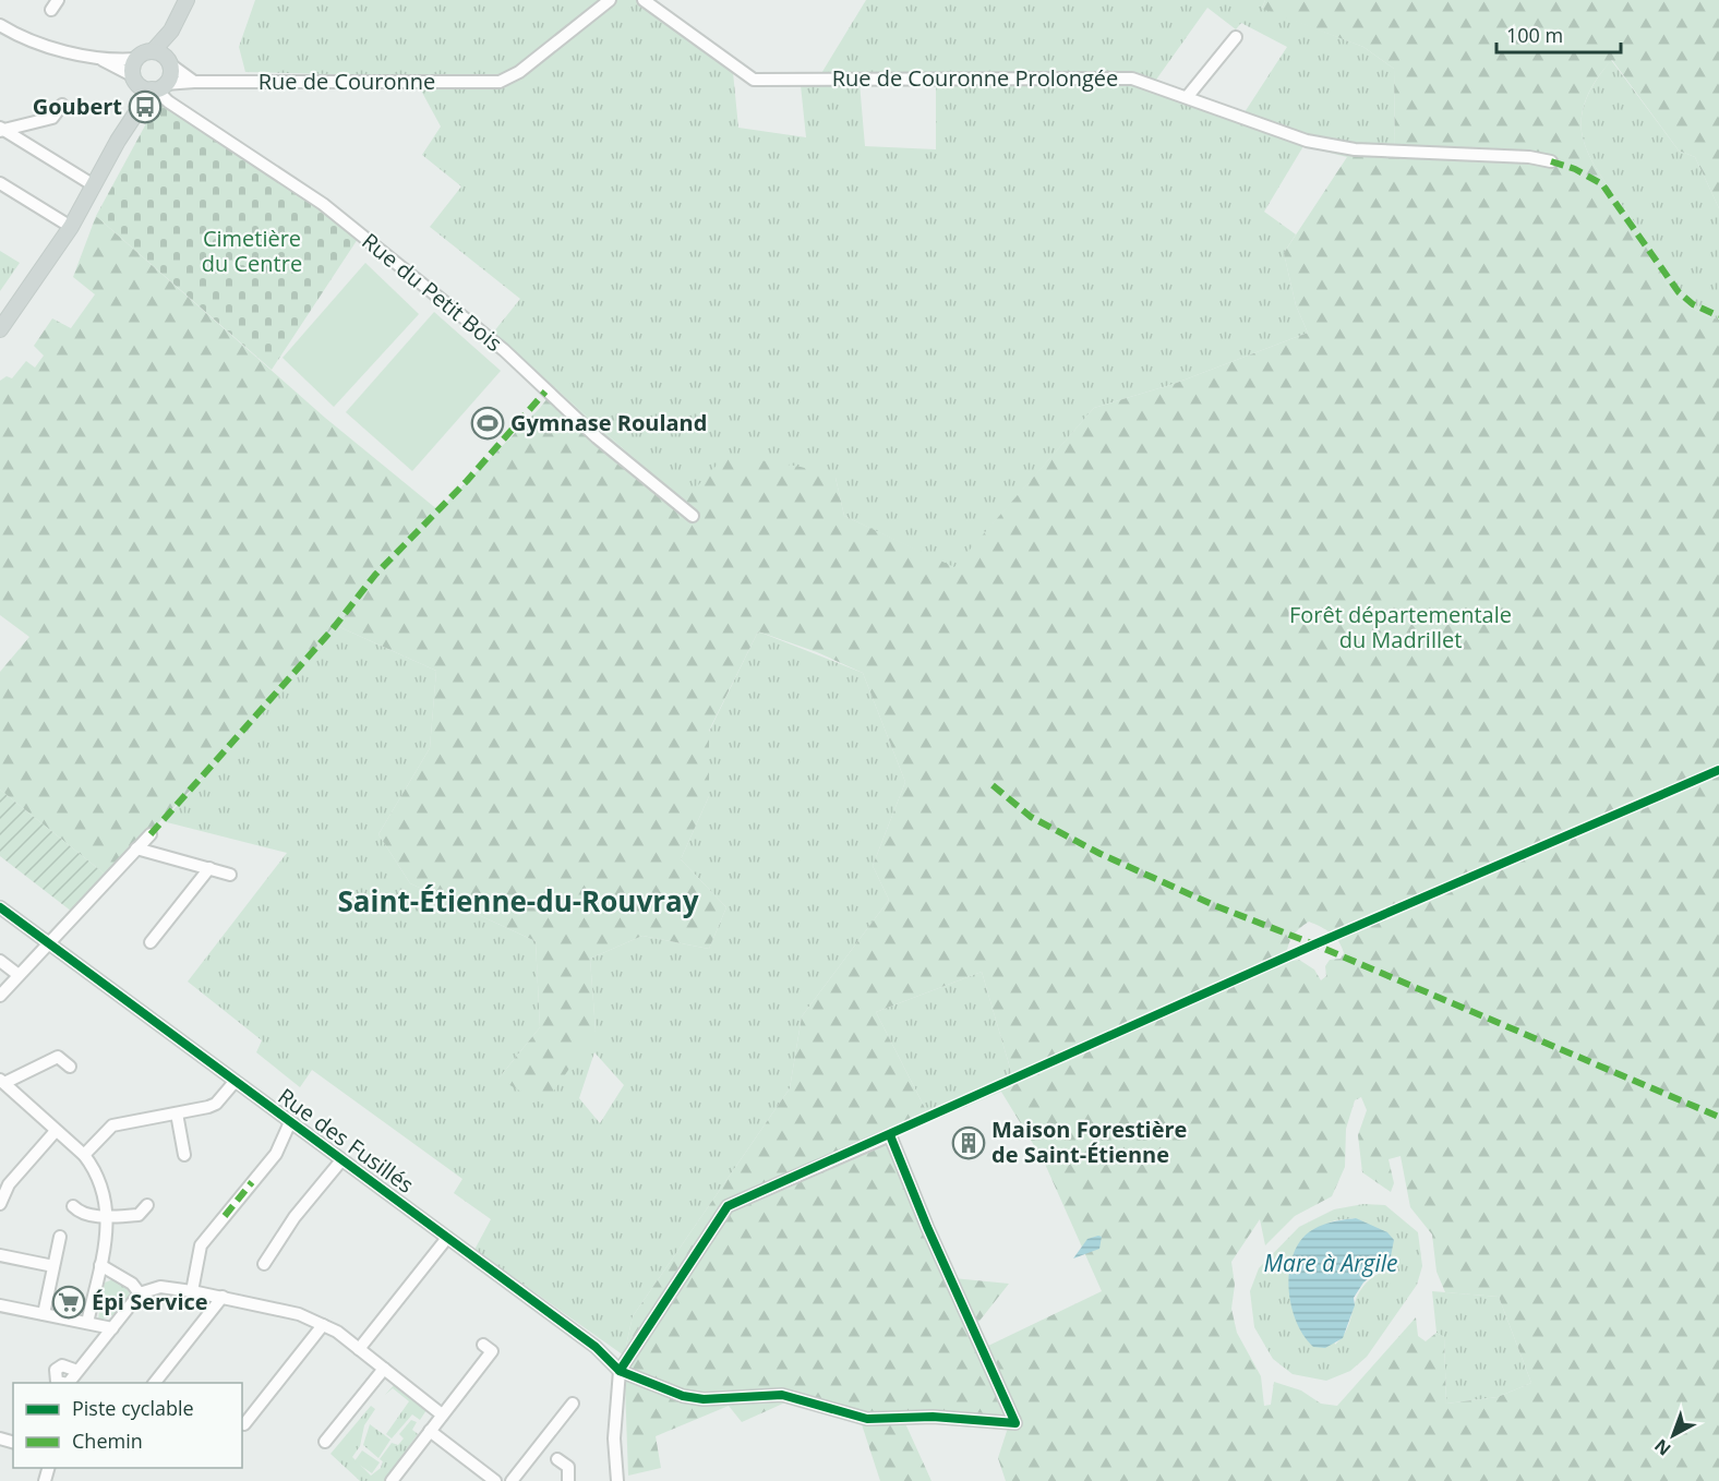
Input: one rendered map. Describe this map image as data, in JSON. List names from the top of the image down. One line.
{"streets":{"street":["Rue de Couronne Prolongée","Rue de Couronne","Rue du Petit Bois","Rue des Fusillés"]},"crossings":[["Rue de Couronne","Rue du Petit Bois"]],"districts":["Saint-Étienne-du-Rouvray"],"water":["Mare à Argile"],"parks":["Cimetière du Centre","Forêt départementale du Madrillet"],"places":{"bus stop":["Goubert"],"sports":["Gymnase Rouland"],"building":["Maison Forestière de Saint-Étienne"],"supermarket":["Épi Service"]},"legend":["Piste cyclable","Chemin"],"scale_bar":"100 m","north":"bottom left"}
